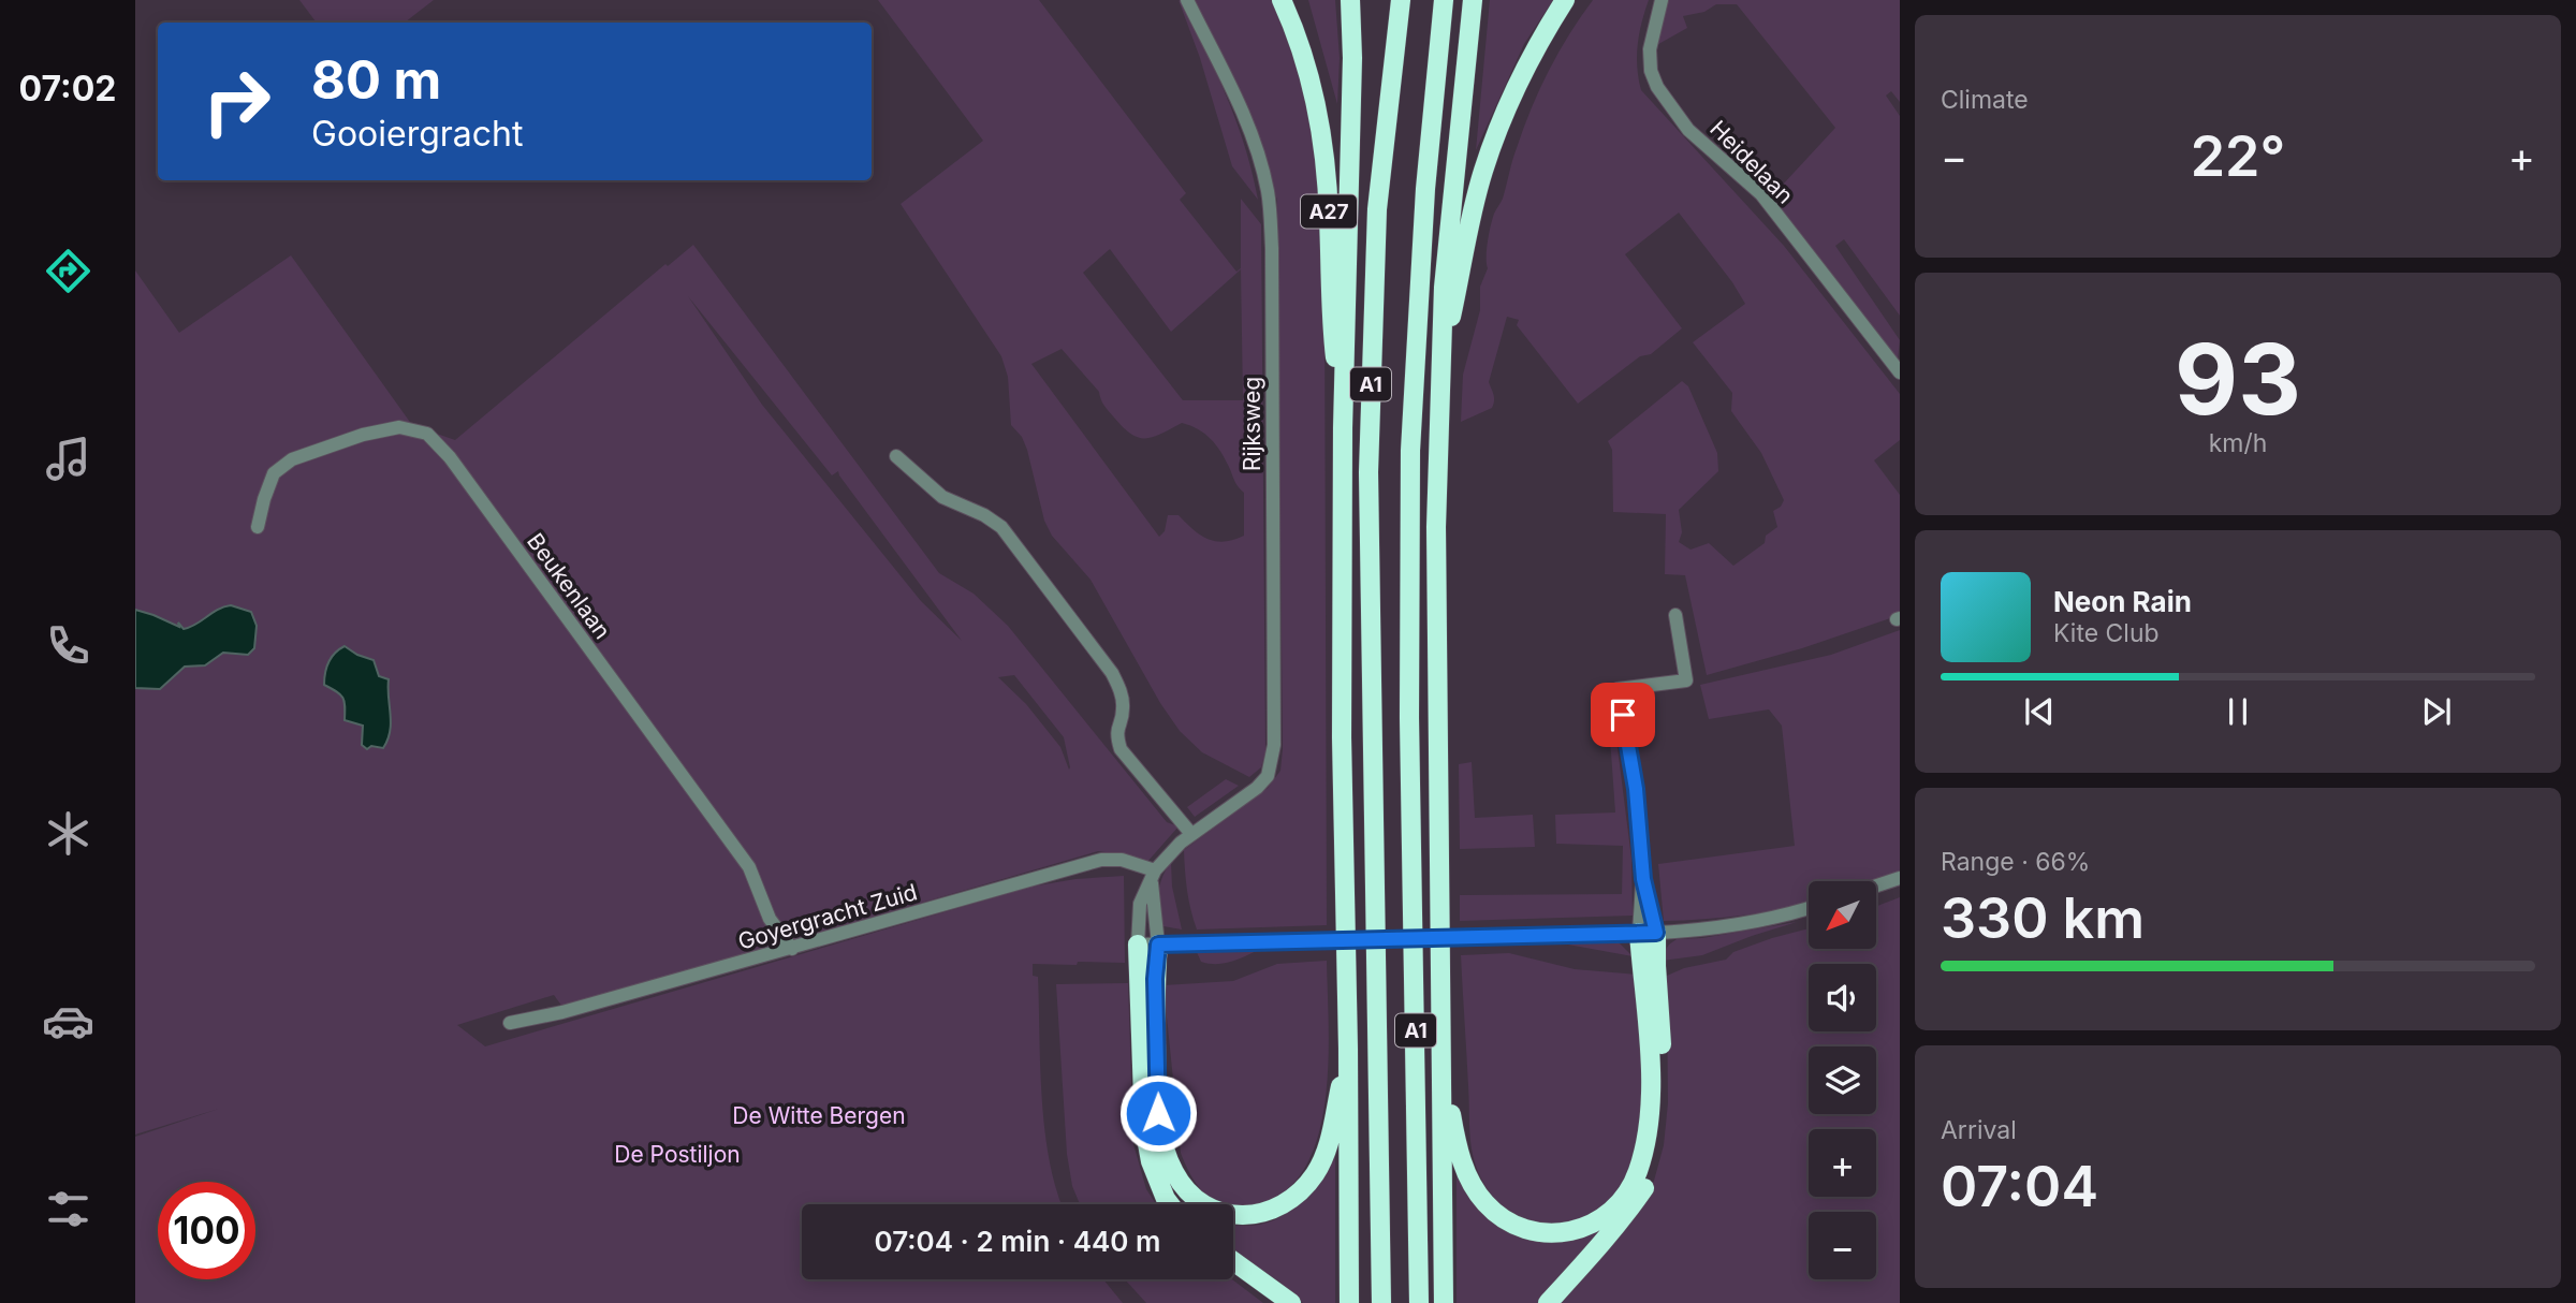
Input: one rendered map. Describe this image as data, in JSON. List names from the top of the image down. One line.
{"streets":{"highway":["A27","A1"],"street":["Heidelaan","Rijksweg","Beukenlaan","Goyergracht Zuid"]},"crossings":[["A27","A1"],["Rijksweg","Goyergracht Zuid"],["Beukenlaan","Goyergracht Zuid"]],"parks":["De Witte Bergen","De Postiljon"],"north":"bottom left","page":{"tabs":"07:02","tile":["Climate",["93","km/h"],["Range · 66%","330 km"],["Arrival","07:04"]],"turn":["80 m","Gooiergracht"],"heat":["−","22°","+"],"song":["Neon Rain","Kite Club"],"map_buttons":["+","−"],"limit":"100","trip":"07:04 · 2 min · 440 m"}}
